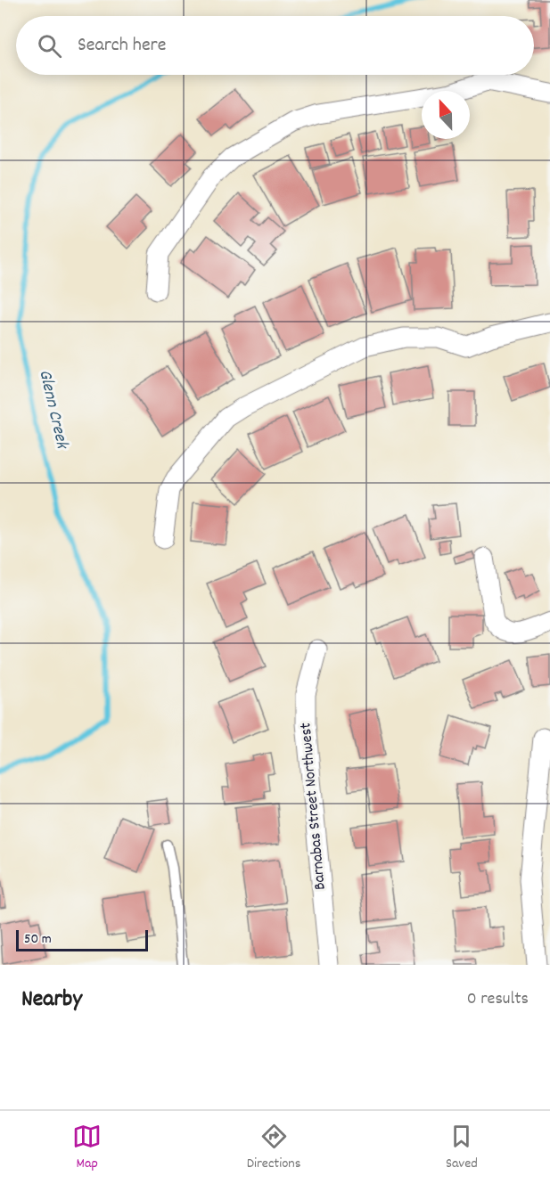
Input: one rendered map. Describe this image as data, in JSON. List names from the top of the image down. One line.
{"streets":{"street":["Barnabas Street Northwest"]},"water":["Glenn Creek"],"scale_bar":"50 m","north":"top","page":{"search":"Search here","scale":"50 m","heading":["Nearby","0 results"],"nav":["Map","Directions","Saved"]}}
